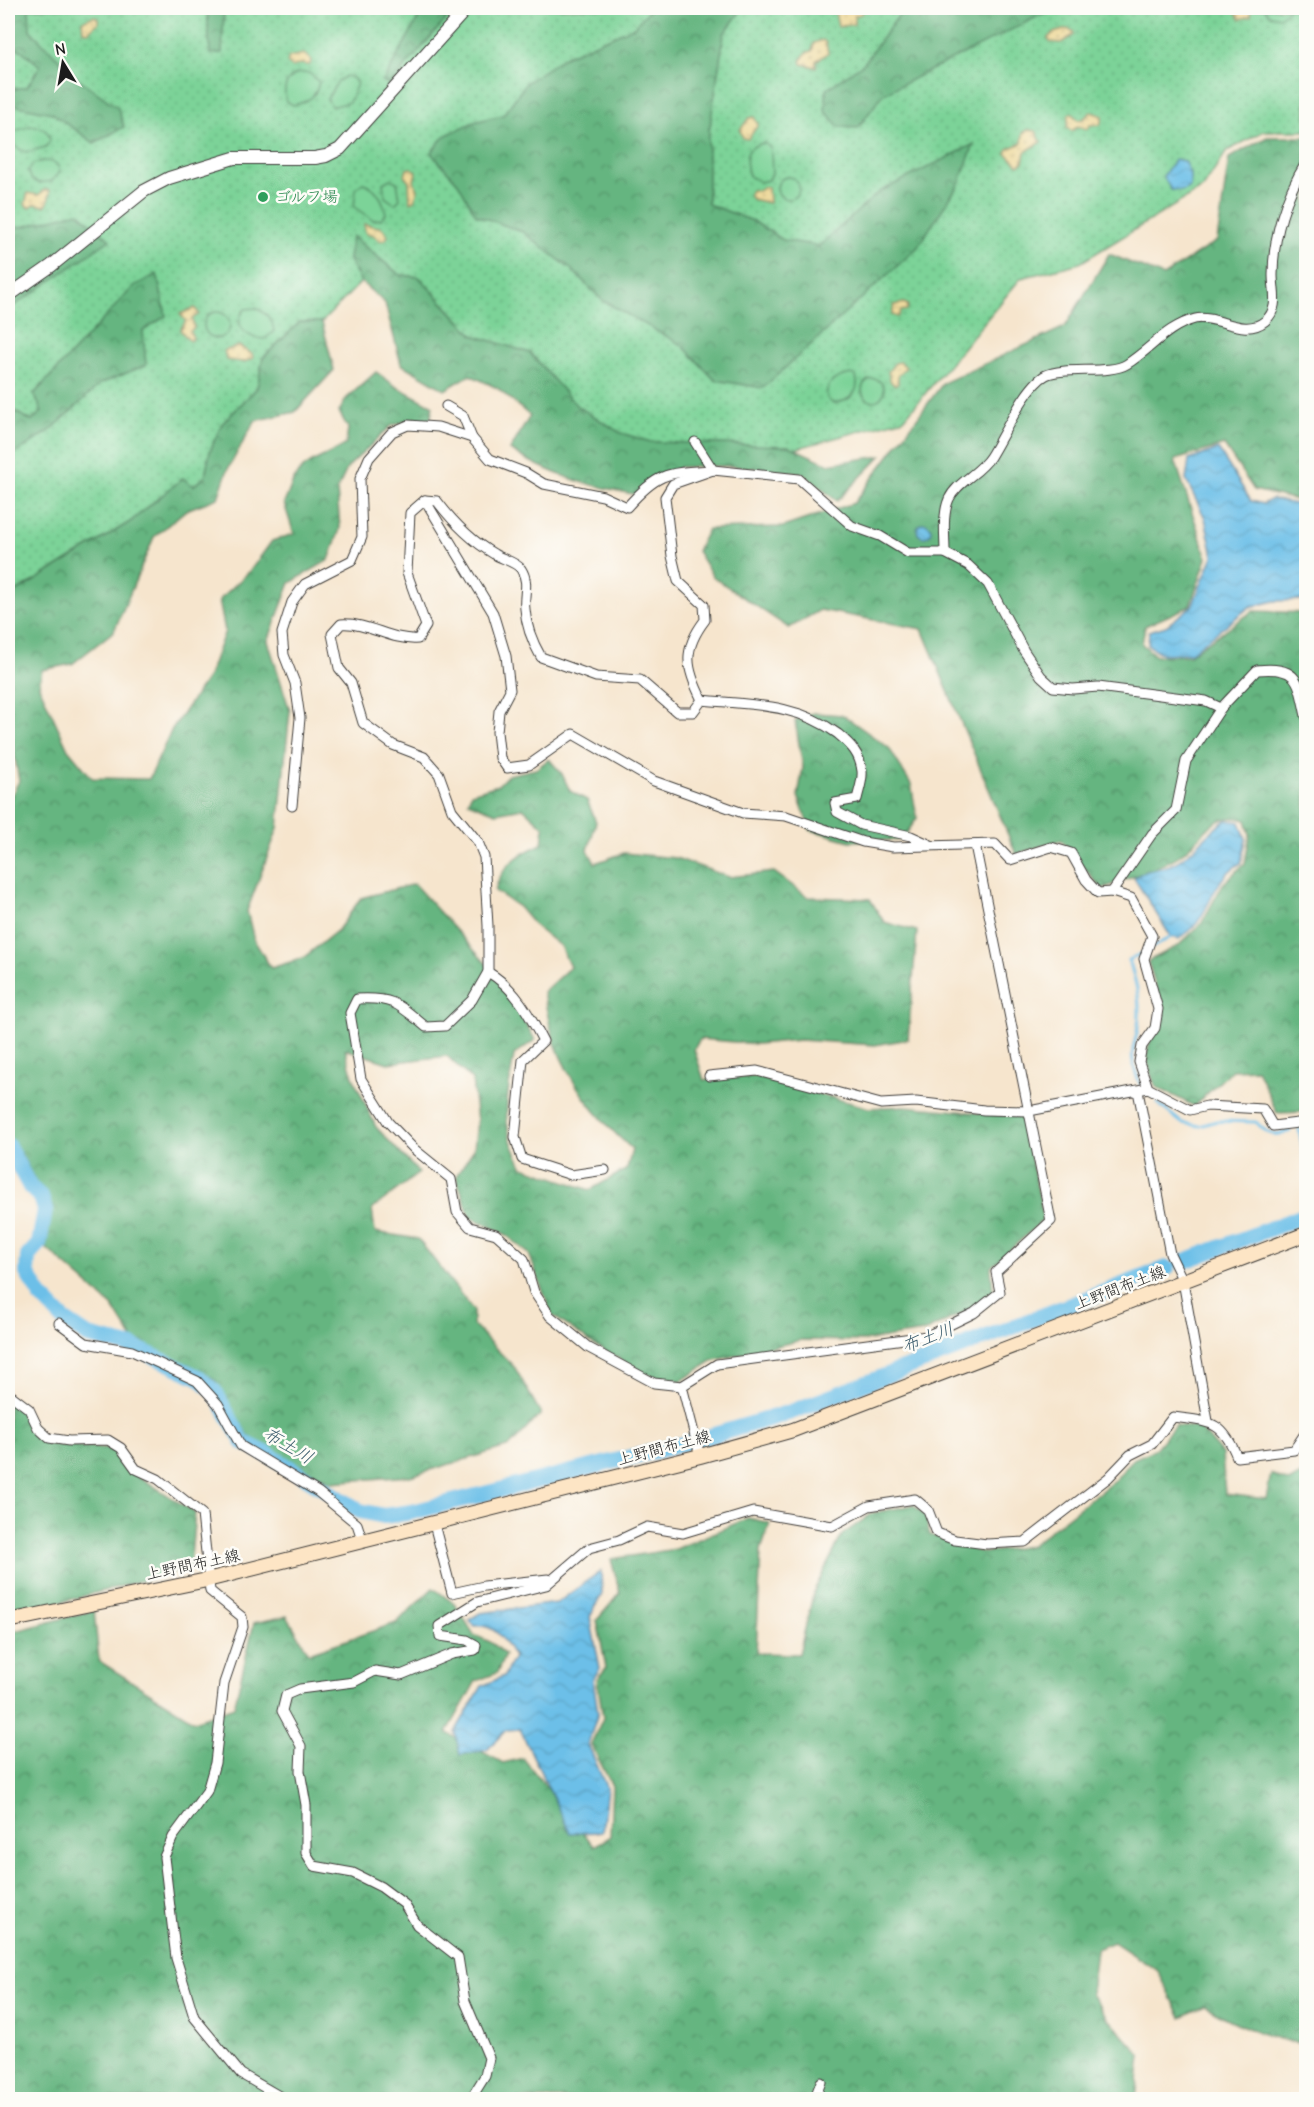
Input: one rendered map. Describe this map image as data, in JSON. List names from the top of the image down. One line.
{"streets":{"main road":["上野間布土線"]},"water":["布土川"],"places":["ゴルフ場"],"north":"top"}
